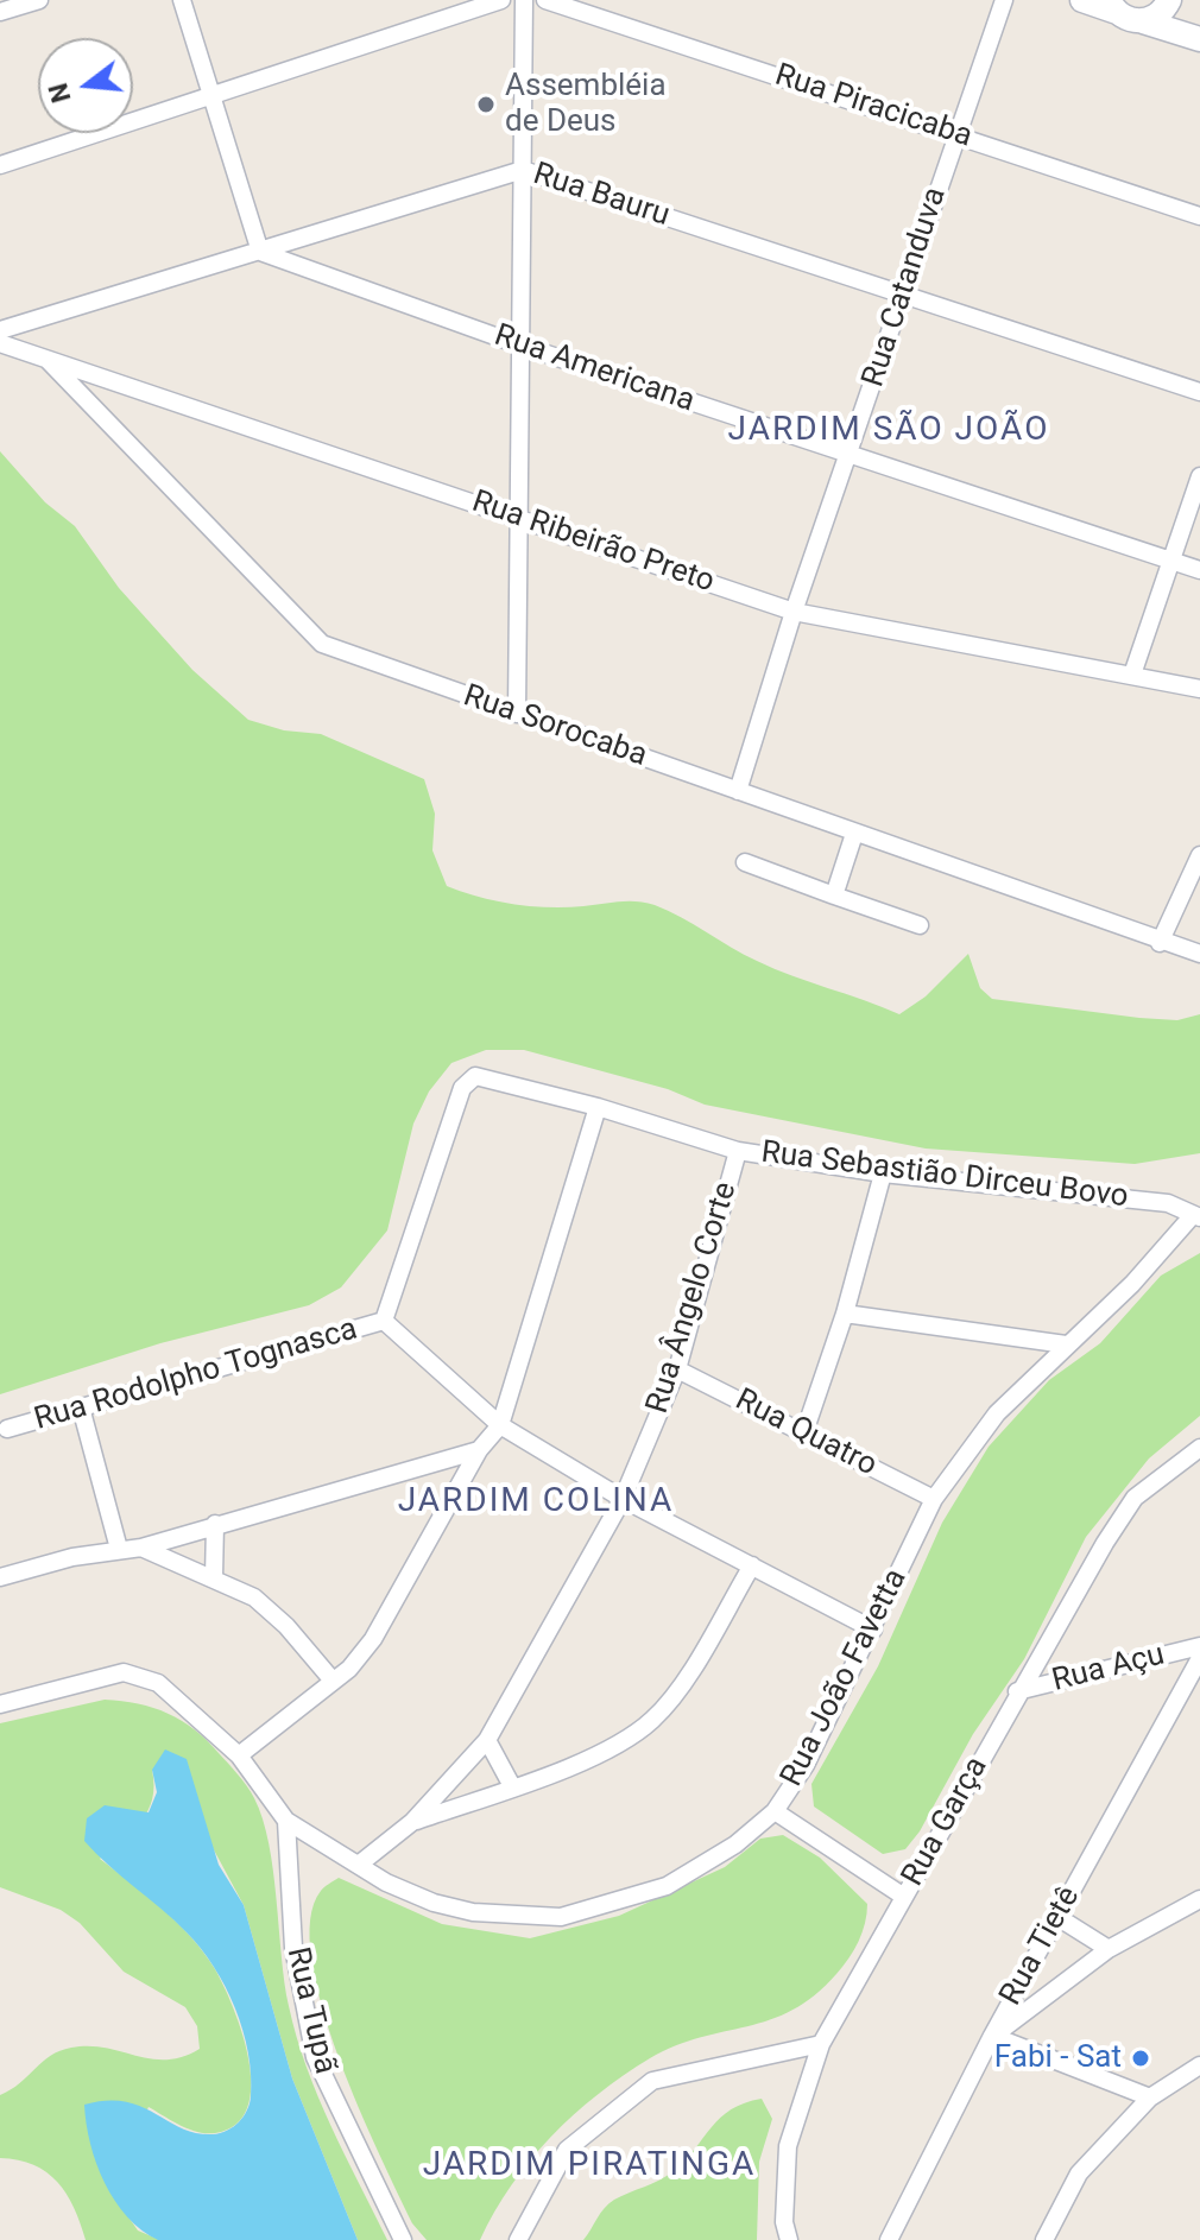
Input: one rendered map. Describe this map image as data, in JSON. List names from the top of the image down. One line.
{"streets":{"street":["Rua Piracicaba","Rua Bauru","Rua Catanduva","Rua Americana","Rua Ribeirão Preto","Rua Sorocaba","Rua Sebastião Dirceu Bovo","Rua Ângelo Corte","Rua Rodolpho Tognasca","Rua Quatro","Rua Açu","Rua João Favetta","Rua Garça","Rua Tietê","Rua Tupã"]},"crossings":[["Rua Piracicaba","Rua Catanduva"],["Rua Bauru","Rua Catanduva"],["Rua Bauru","Rua Americana"],["Rua Catanduva","Rua Americana"],["Rua Catanduva","Rua Ribeirão Preto"],["Rua Catanduva","Rua Sorocaba"],["Rua Ribeirão Preto","Rua Sorocaba"],["Rua Sebastião Dirceu Bovo","Rua Ângelo Corte"],["Rua Sebastião Dirceu Bovo","Rua Rodolpho Tognasca"],["Rua Sebastião Dirceu Bovo","Rua João Favetta"],["Rua Ângelo Corte","Rua Quatro"],["Rua Ângelo Corte","Rua João Favetta"],["Rua Quatro","Rua João Favetta"],["Rua Açu","Rua Garça"],["Rua João Favetta","Rua Tupã"]],"districts":["JARDIM SÃO JOÃO","JARDIM COLINA","JARDIM PIRATINGA"],"places":["Assembléia de Deus","Fabi - Sat"],"north":"left"}
